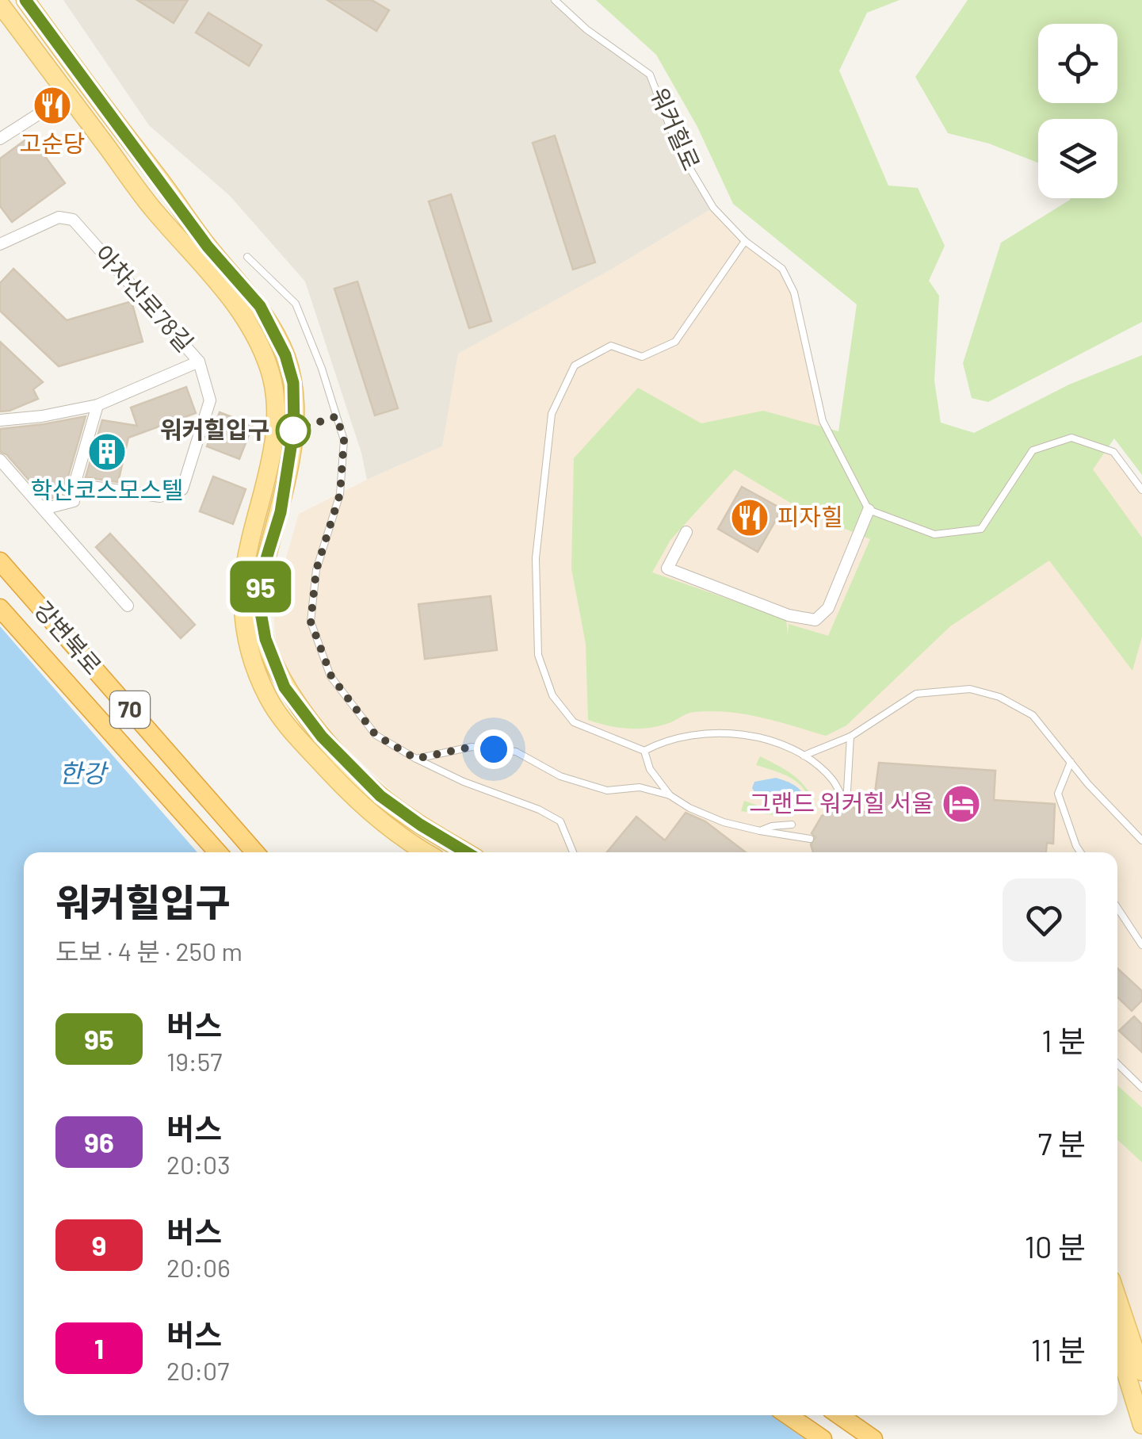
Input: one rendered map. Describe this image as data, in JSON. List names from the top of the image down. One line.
{"streets":{"highway":["강변북로","70"],"street":["아차산로78길"],"lane":["워커힐로"]},"water":["한강"],"places":{"restaurant":["고순당","피자힐"],"other":["워커힐입구"],"building":["학산코스모스텔"],"hotel":["그랜드 워커힐 서울"]},"lines":["bus line 95"],"page":{"on_map":"95","heading":["워커힐입구","도보 · 4 분 · 250 m"],"list":[{"mark":"95","name":"버스","note":"19:57","value":"1 분"},{"mark":"96","name":"버스","note":"20:03","value":"7 분"},{"mark":"9","name":"버스","note":"20:06","value":"10 분"},{"mark":"1","name":"버스","note":"20:07","value":"11 분"}]}}
